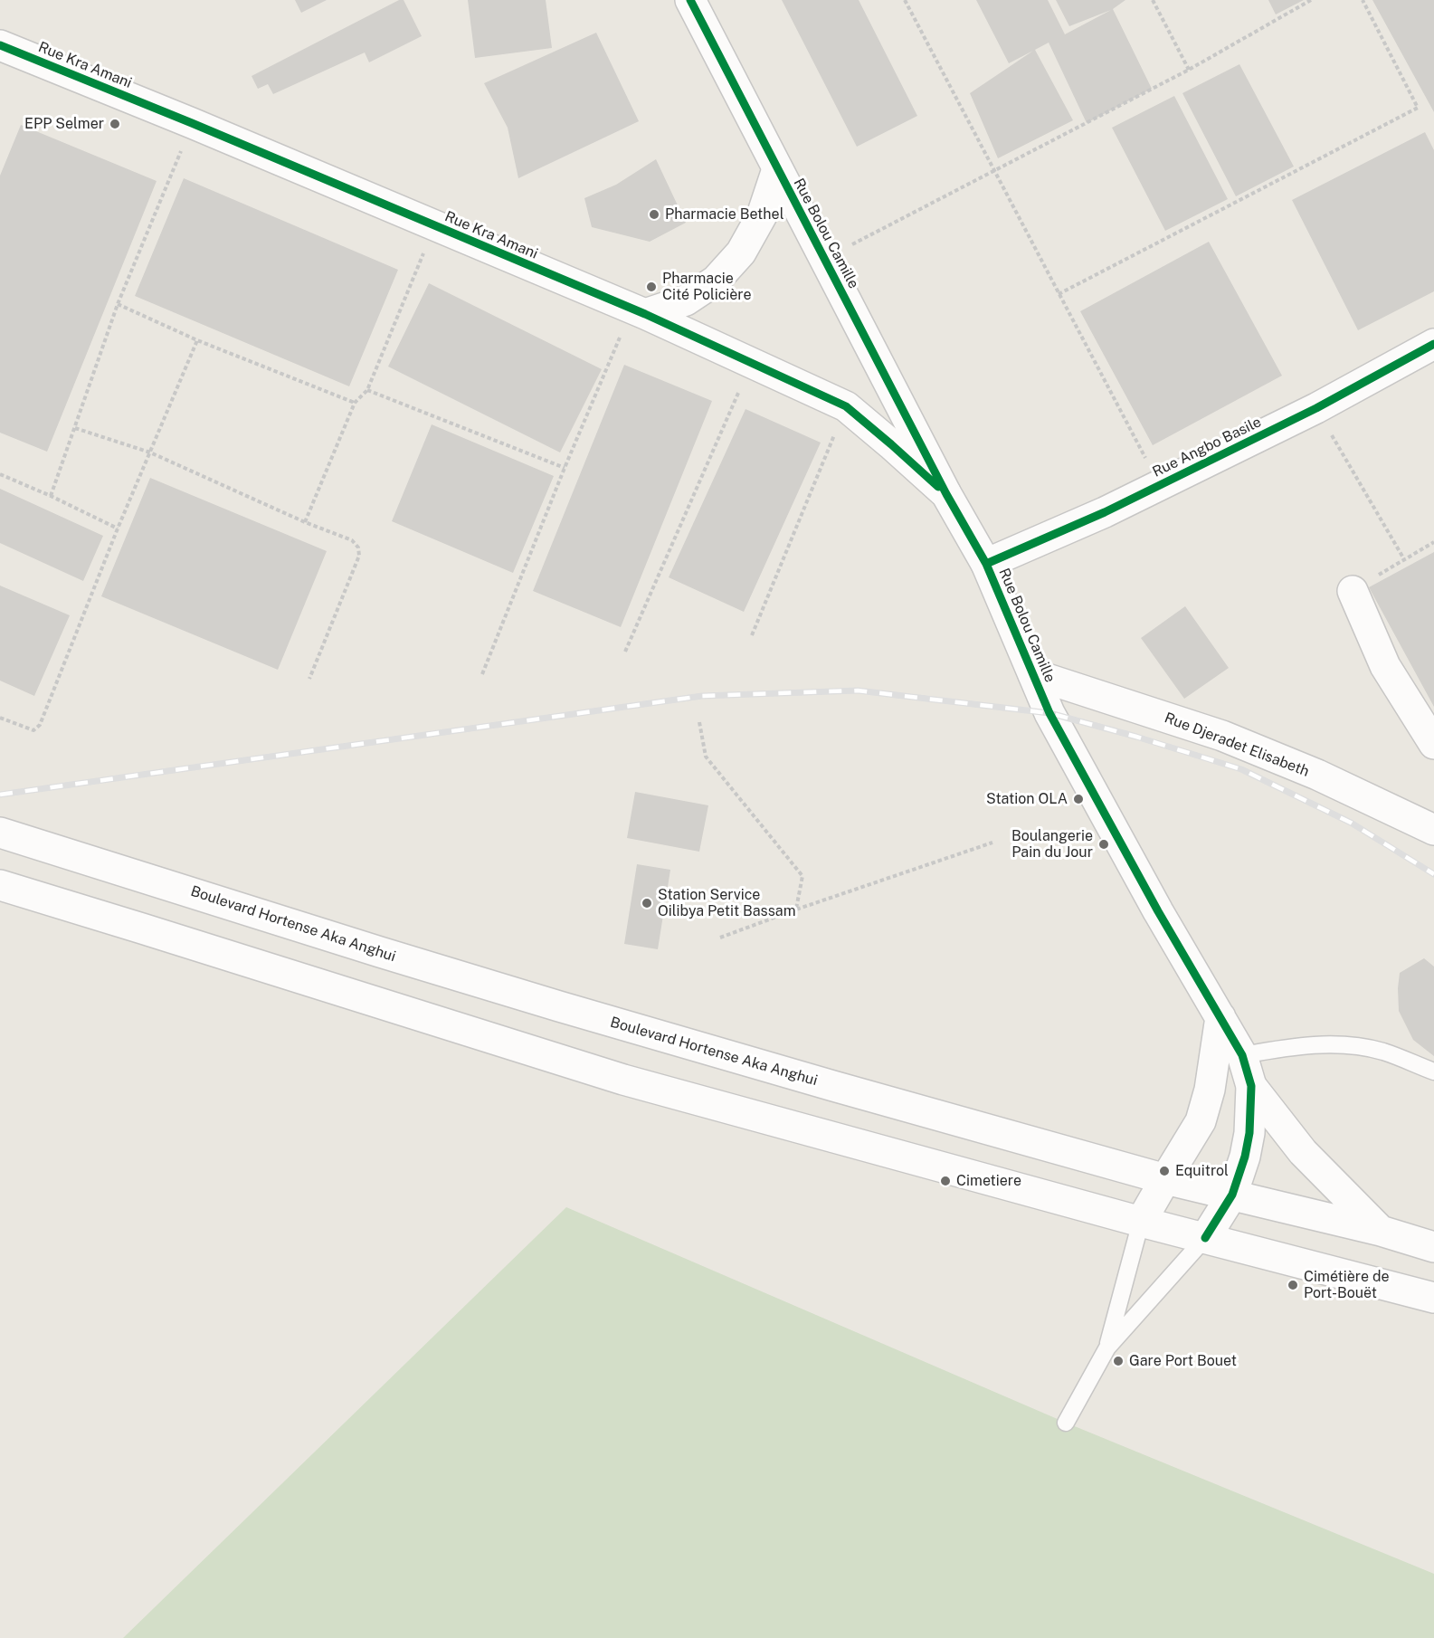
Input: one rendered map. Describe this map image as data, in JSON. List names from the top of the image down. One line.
{"streets":{"street":["Rue Kra Amani","Rue Bolou Camille","Rue Angbo Basile","Rue Djeradet Elisabeth","Boulevard Hortense Aka Anghui"]},"crossings":[["Rue Kra Amani","Rue Bolou Camille"],["Rue Bolou Camille","Rue Angbo Basile"],["Rue Bolou Camille","Rue Djeradet Elisabeth"],["Rue Bolou Camille","Boulevard Hortense Aka Anghui"]],"places":["EPP Selmer","Pharmacie Bethel","Pharmacie Cité Policière","Station OLA","Boulangerie Pain du Jour","Station Service Oilibya Petit Bassam","Equitrol","Cimetiere","Cimétière de Port-Bouët","Gare Port Bouet"]}
